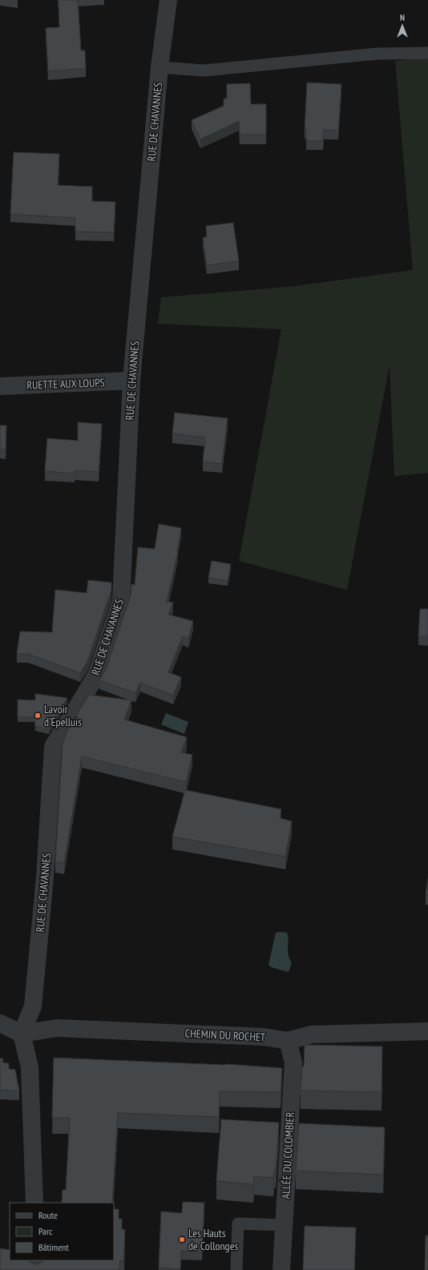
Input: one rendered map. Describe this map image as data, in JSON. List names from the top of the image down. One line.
{"streets":{"street":["RUE DE CHAVANNES","RUETTE AUX LOUPS","CHEMIN DU ROCHET","ALLÉE DU COLOMBIER"]},"crossings":[["RUE DE CHAVANNES","RUETTE AUX LOUPS"],["RUE DE CHAVANNES","CHEMIN DU ROCHET"],["CHEMIN DU ROCHET","ALLÉE DU COLOMBIER"]],"places":["Lavoir d'Epelluis","Les Hauts de Collonges"],"legend":["Route","Parc","Bâtiment"],"north":"top"}
